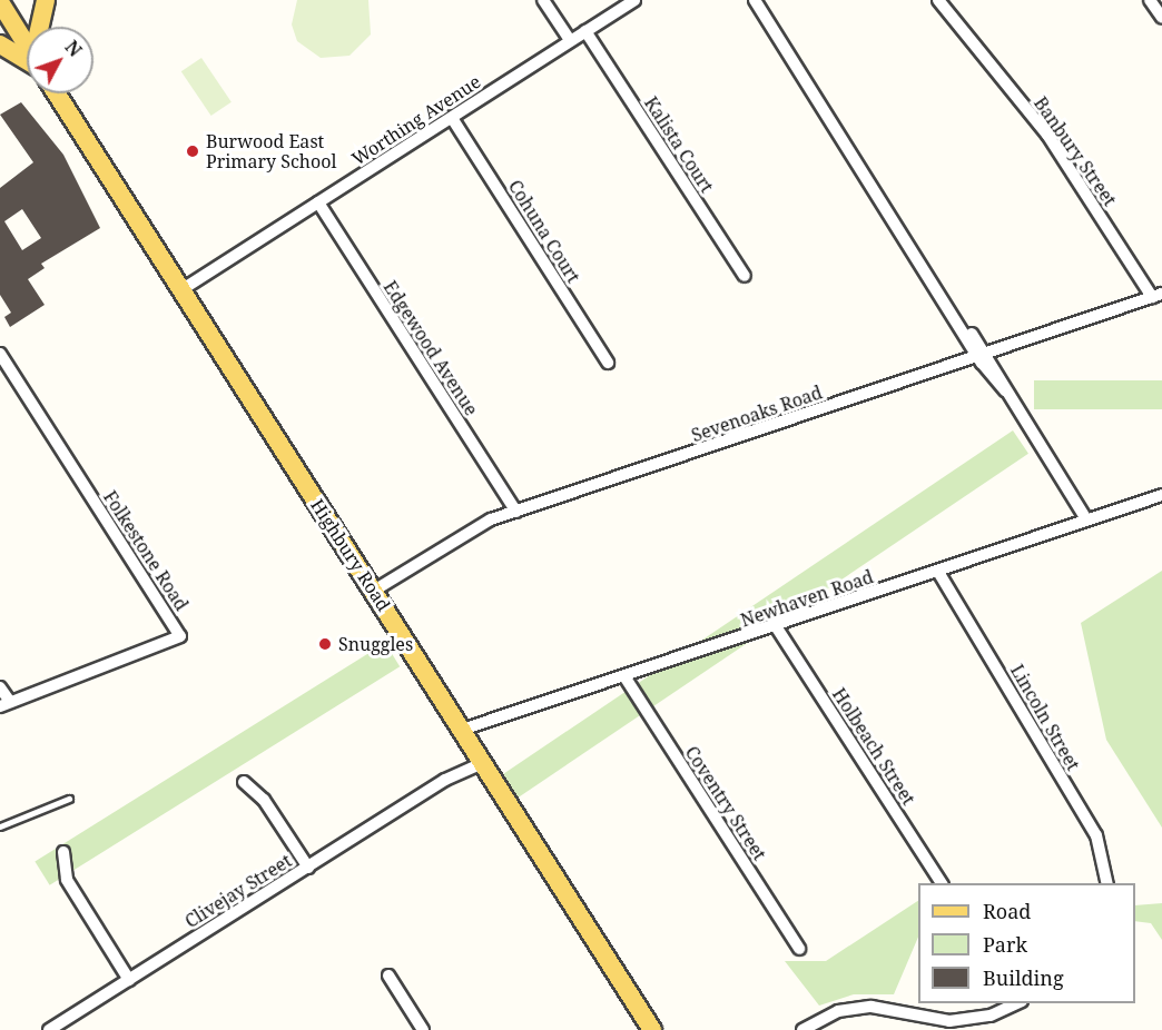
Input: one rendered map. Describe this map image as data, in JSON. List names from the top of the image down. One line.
{"streets":{"main road":["Highbury Road"],"street":["Worthing Avenue","Kalista Court","Banbury Street","Cohuna Court","Edgewood Avenue","Sevenoaks Road","Folkestone Road","Newhaven Road","Lincoln Street","Holbeach Street","Coventry Street","Clivejay Street"]},"crossings":[["Worthing Avenue","Kalista Court"],["Worthing Avenue","Cohuna Court"],["Worthing Avenue","Edgewood Avenue"],["Worthing Avenue","Highbury Road"],["Banbury Street","Sevenoaks Road"],["Edgewood Avenue","Sevenoaks Road"],["Sevenoaks Road","Highbury Road"],["Highbury Road","Newhaven Road"],["Highbury Road","Clivejay Street"],["Newhaven Road","Lincoln Street"],["Newhaven Road","Holbeach Street"],["Newhaven Road","Coventry Street"]],"places":["Burwood East Primary School","Snuggles"],"legend":["Road","Park","Building"],"north":"top right"}
